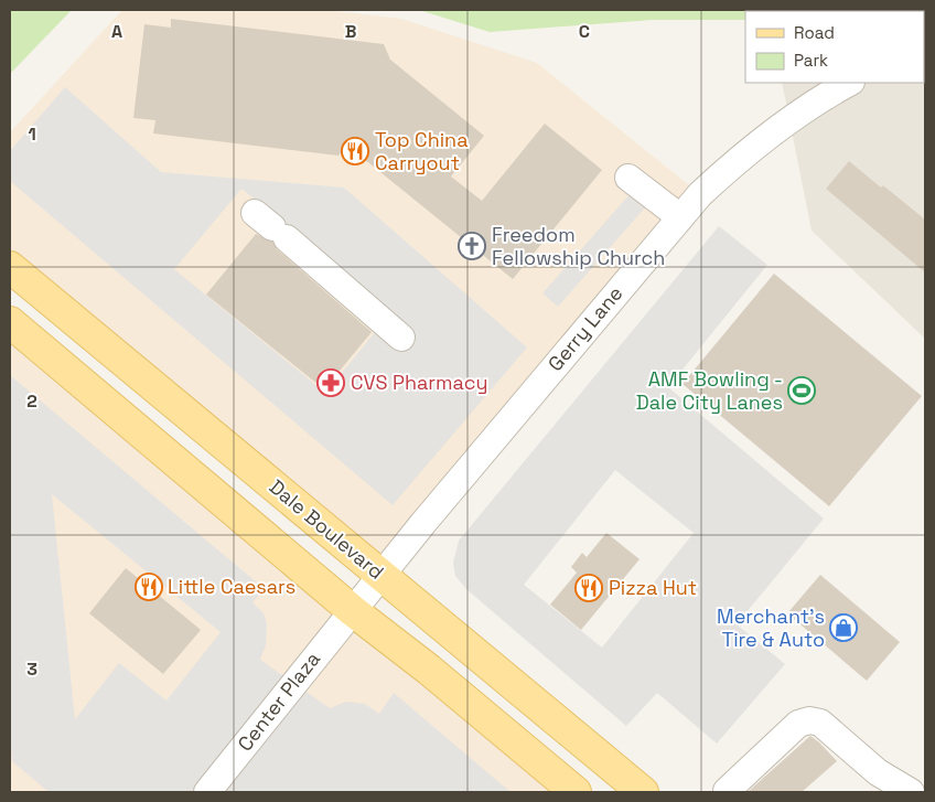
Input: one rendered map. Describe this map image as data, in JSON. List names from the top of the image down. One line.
{"streets":{"main road":["Dale Boulevard"],"street":["Gerry Lane","Center Plaza"]},"crossings":[["Gerry Lane","Dale Boulevard"],["Gerry Lane","Center Plaza"]],"places":{"restaurant":["Top China Carryout","Little Caesars","Pizza Hut"],"church":["Freedom Fellowship Church"],"pharmacy":["CVS Pharmacy"],"sports":["AMF Bowling - Dale City Lanes"],"shop":["Merchant's Tire & Auto"]},"legend":["Road","Park"],"grid":{"columns":["A","B","C"],"rows":["1","2","3"]}}
